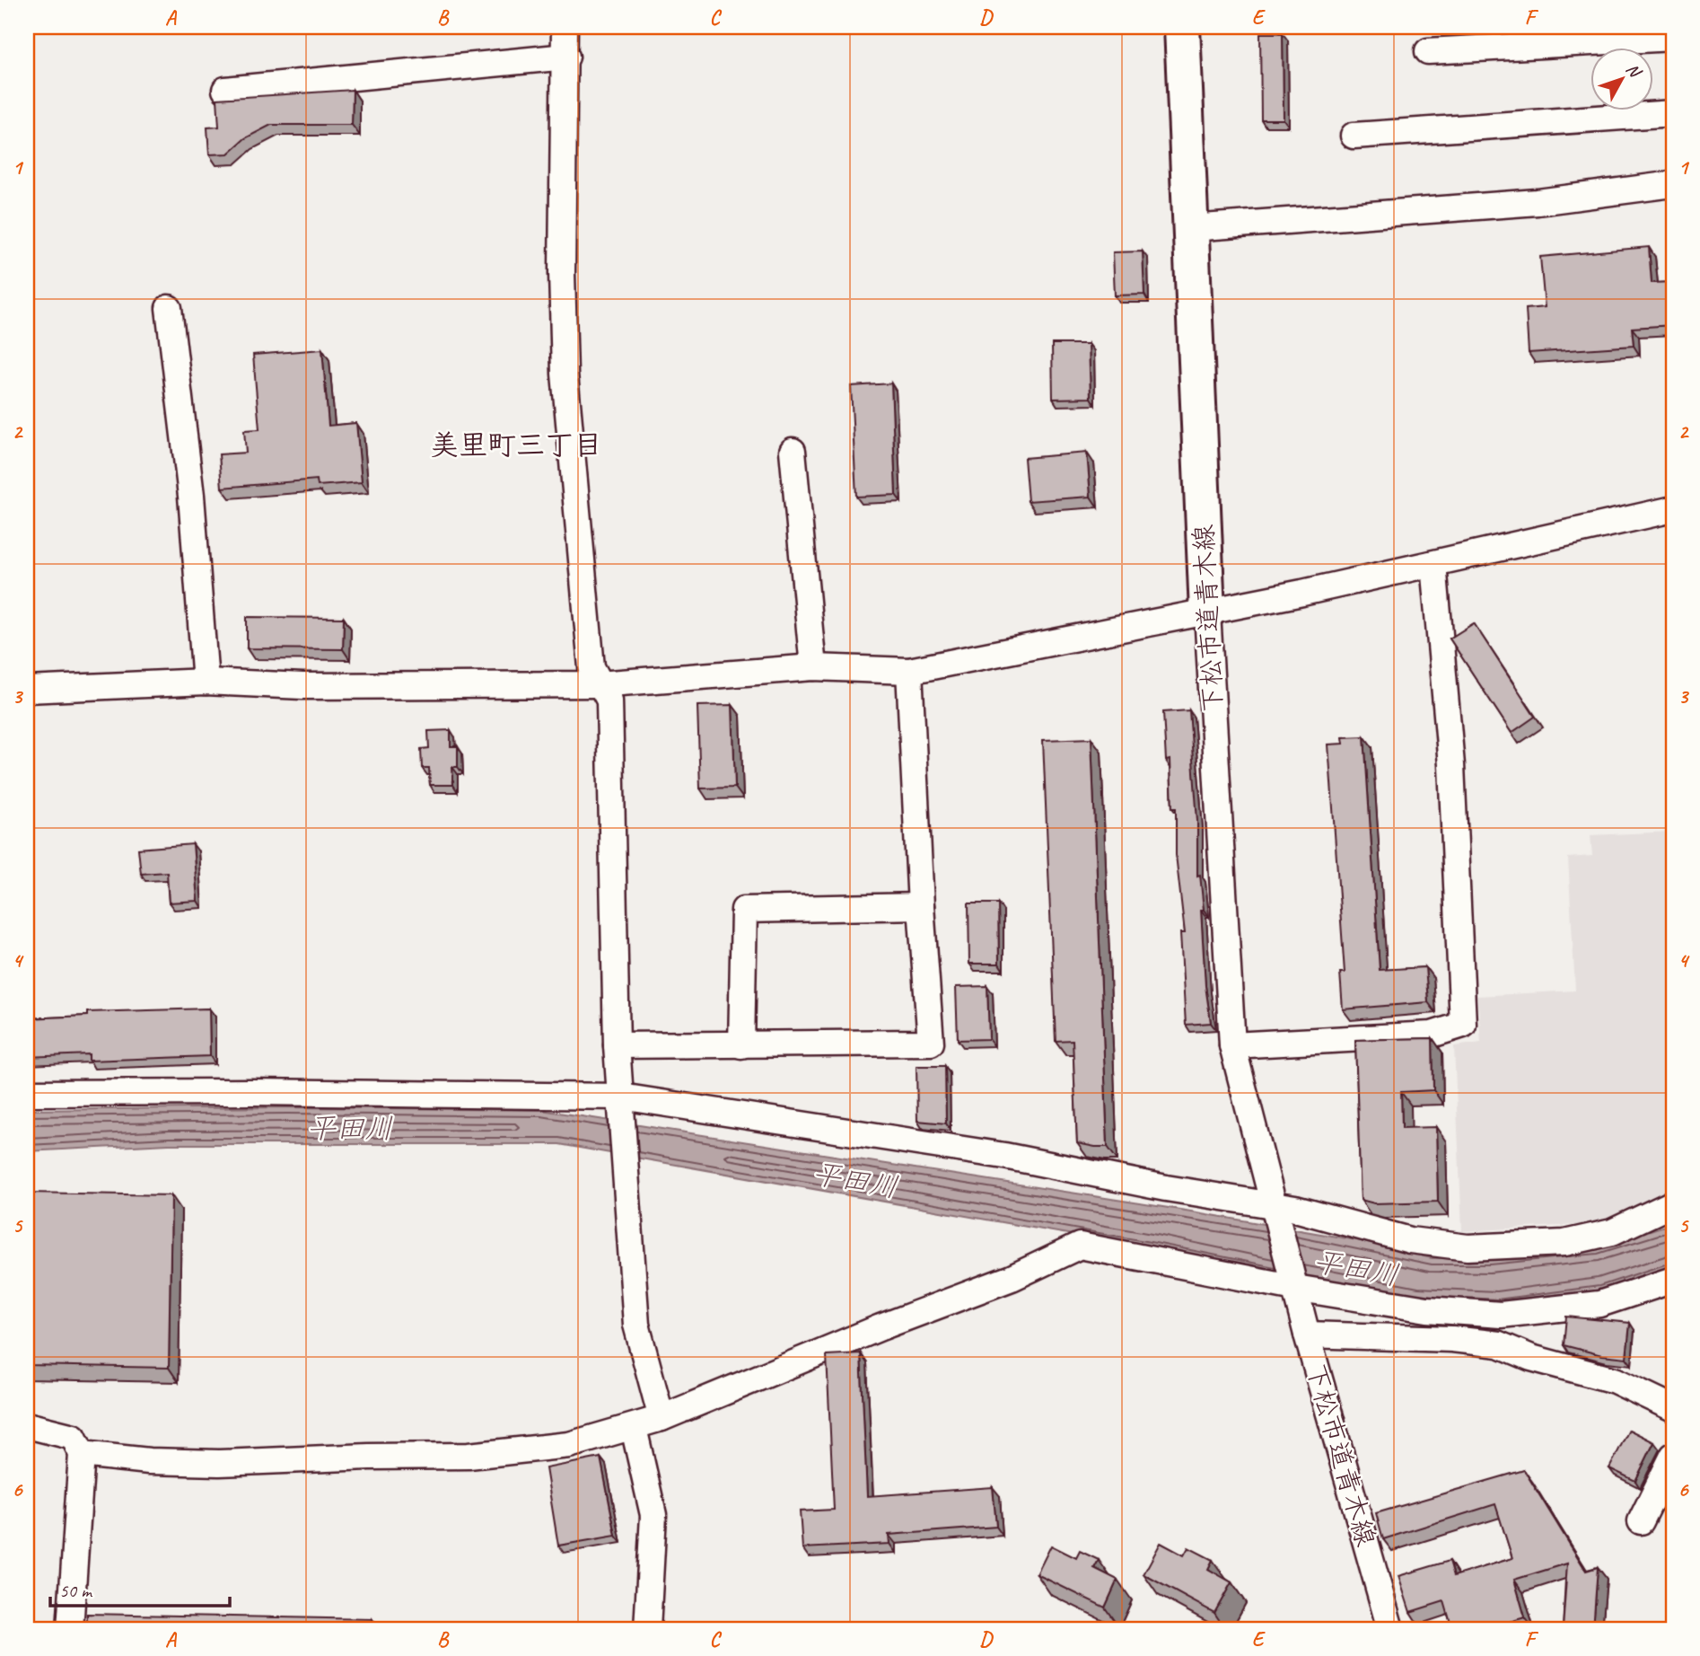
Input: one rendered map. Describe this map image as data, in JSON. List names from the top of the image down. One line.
{"streets":{"street":["下松市道青木線"]},"districts":["美里町三丁目"],"water":["平田川"],"scale_bar":"50 m","north":"top right","grid":{"columns":["A","B","C","D","E","F"],"rows":["1","2","3","4","5","6"]}}
